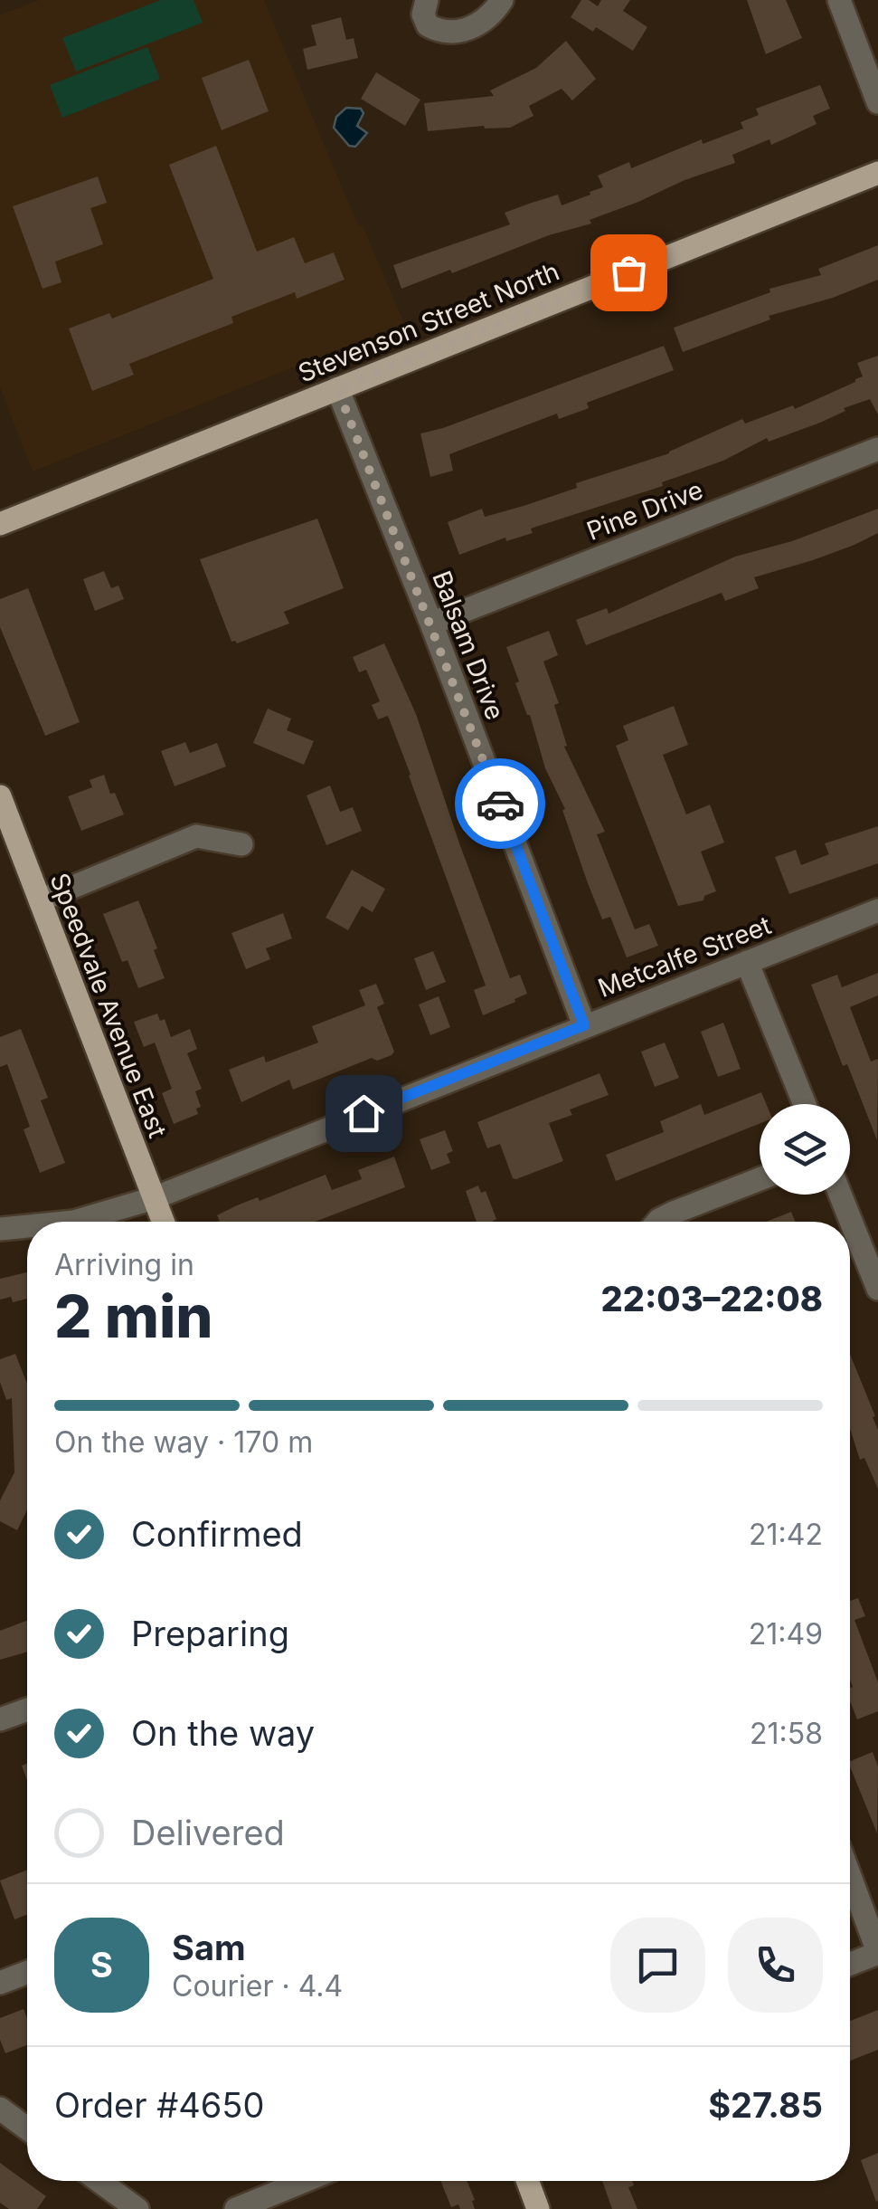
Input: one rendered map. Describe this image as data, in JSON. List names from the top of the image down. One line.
{"streets":{"main road":["Stevenson Street North","Speedvale Avenue East"],"street":["Pine Drive","Balsam Drive","Metcalfe Street"]},"crossings":[["Stevenson Street North","Balsam Drive"],["Pine Drive","Balsam Drive"],["Balsam Drive","Metcalfe Street"],["Metcalfe Street","Speedvale Avenue East"]],"page":{"heading":["2 min","Arriving in","22:03–22:08"],"panel":["Sam","Courier · 4.4","Order #4650","$27.85"],"bar":"On the way · 170 m","list":[["Confirmed","21:42"],["Preparing","21:49"],["On the way","21:58"],"Delivered"],"round":"S"}}
